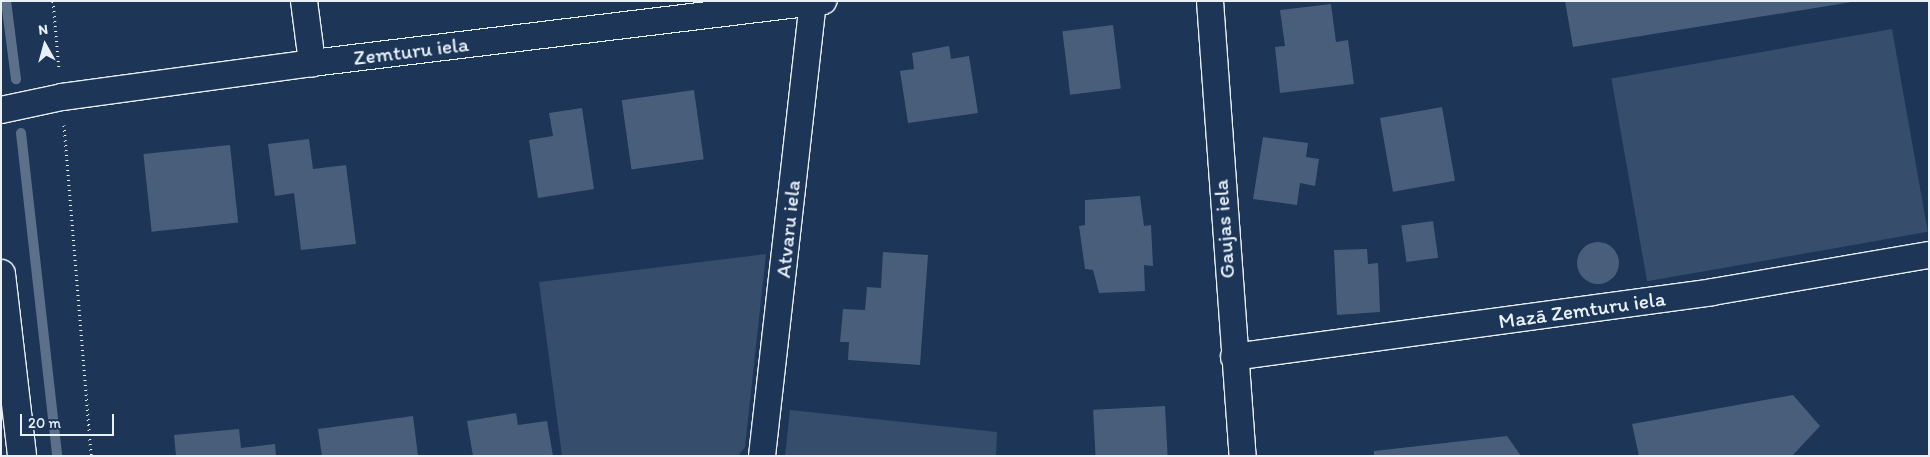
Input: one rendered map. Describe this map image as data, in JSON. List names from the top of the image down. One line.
{"streets":{"street":["Zemturu iela","Atvaru iela","Gaujas iela","Mazā Zemturu iela"]},"crossings":[["Zemturu iela","Atvaru iela"],["Gaujas iela","Mazā Zemturu iela"]],"scale_bar":"20 m","north":"top"}
